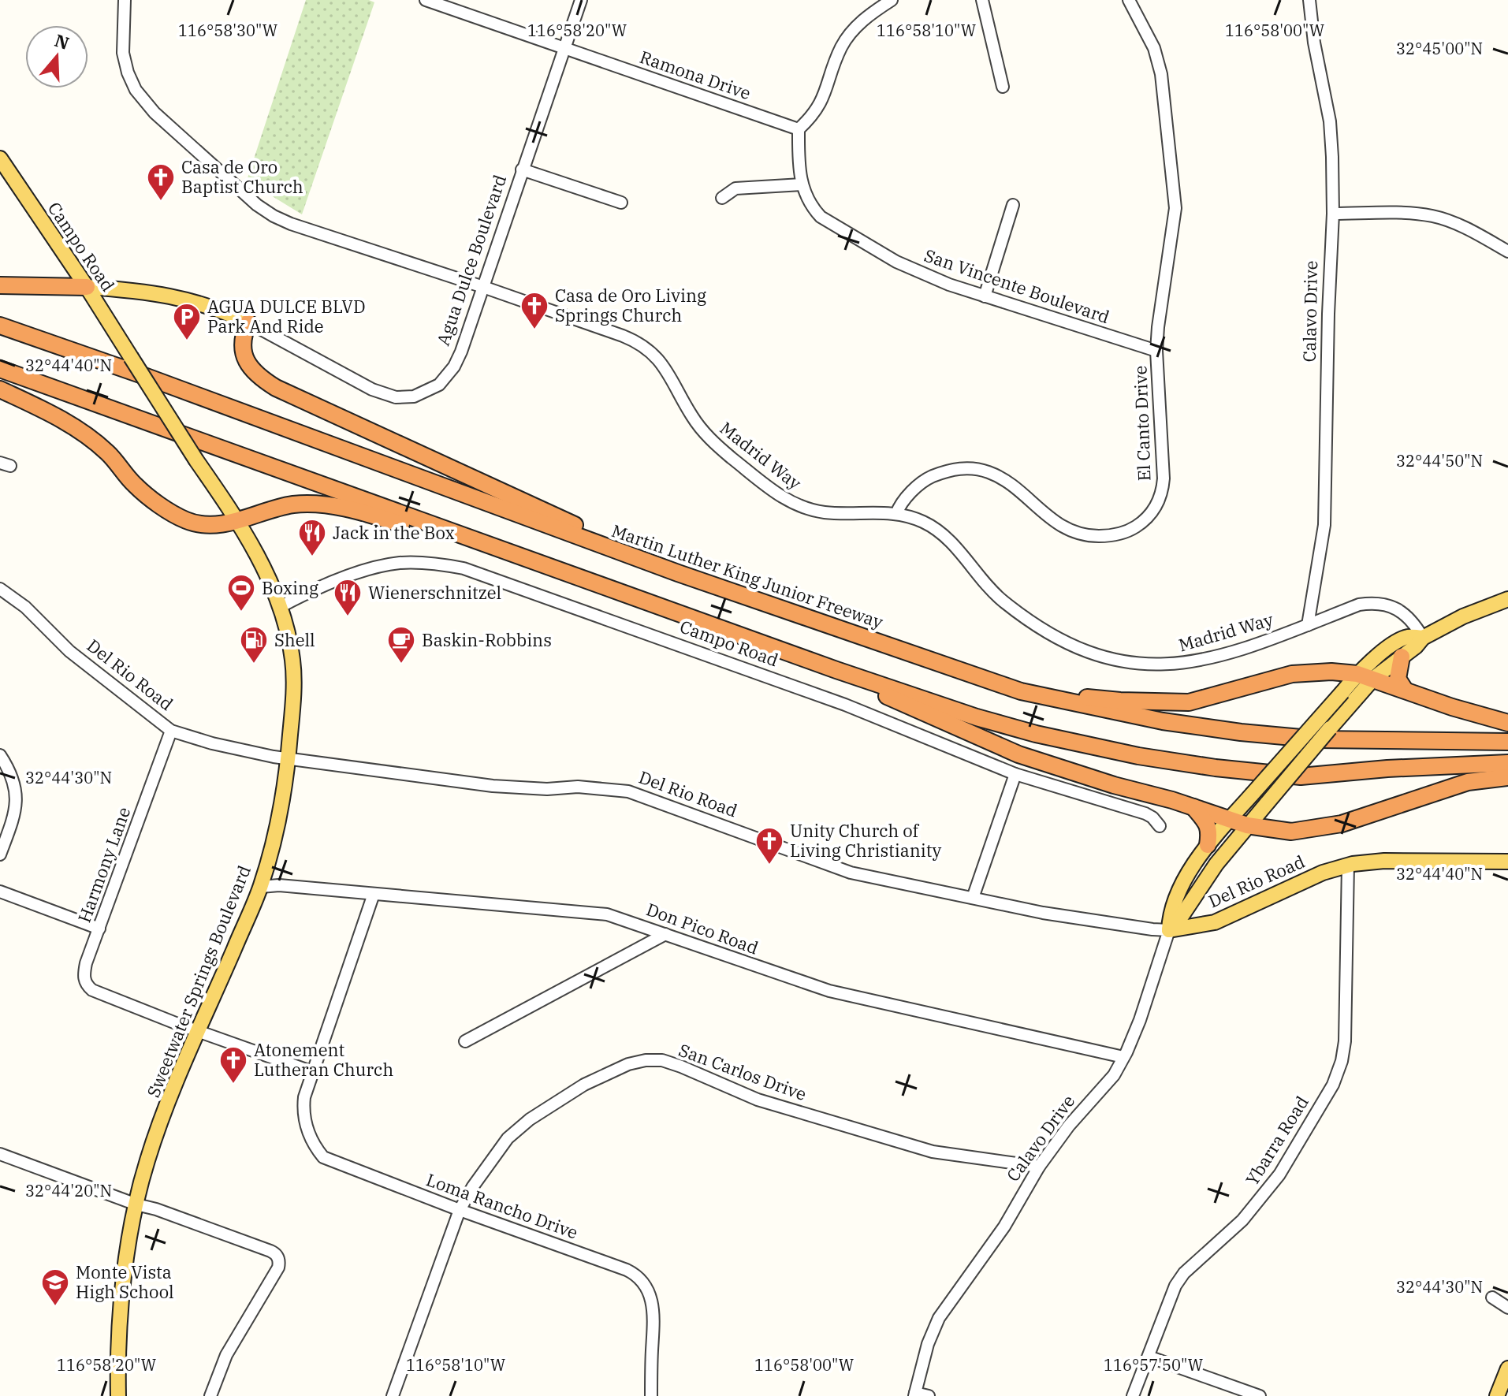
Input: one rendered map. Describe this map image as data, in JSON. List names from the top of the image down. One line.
{"streets":{"highway":["Martin Luther King Junior Freeway"],"main road":["Campo Road","Agua Dulce Boulevard","Calavo Drive","Del Rio Road","Sweetwater Springs Boulevard"],"street":["Ramona Drive","San Vincente Boulevard","El Canto Drive","Madrid Way","Harmony Lane","Don Pico Road","San Carlos Drive","Ybarra Road","Loma Rancho Drive"]},"crossings":[["Ramona Drive","Agua Dulce Boulevard"],["Ramona Drive","San Vincente Boulevard"],["Campo Road","Agua Dulce Boulevard"],["Campo Road","Sweetwater Springs Boulevard"],["Agua Dulce Boulevard","Madrid Way"],["San Vincente Boulevard","El Canto Drive"],["Calavo Drive","Madrid Way"],["Calavo Drive","Del Rio Road"],["Calavo Drive","Don Pico Road"],["Calavo Drive","San Carlos Drive"],["El Canto Drive","Madrid Way"],["Del Rio Road","Harmony Lane"],["Del Rio Road","Sweetwater Springs Boulevard"],["Del Rio Road","Ybarra Road"],["Harmony Lane","Sweetwater Springs Boulevard"],["Don Pico Road","Sweetwater Springs Boulevard"],["Don Pico Road","Loma Rancho Drive"],["San Carlos Drive","Loma Rancho Drive"]],"places":{"church":["Casa de Oro Baptist Church","Casa de Oro Living Springs Church","Unity Church of Living Christianity","Atonement Lutheran Church"],"parking":["AGUA DULCE BLVD Park And Ride"],"restaurant":["Jack in the Box","Wienerschnitzel"],"sports":["Boxing"],"fuel station":["Shell"],"cafe":["Baskin-Robbins"],"school or university":["Monte Vista High School"]},"north":"top","coordinates":["116°58'30\"W","116°58'10\"W","116°58'20\"W","116°58'00\"W","32°45'00\"N","32°44'40\"N","32°44'50\"N","32°44'30\"N","32°44'20\"N","116°57'50\"W"]}
